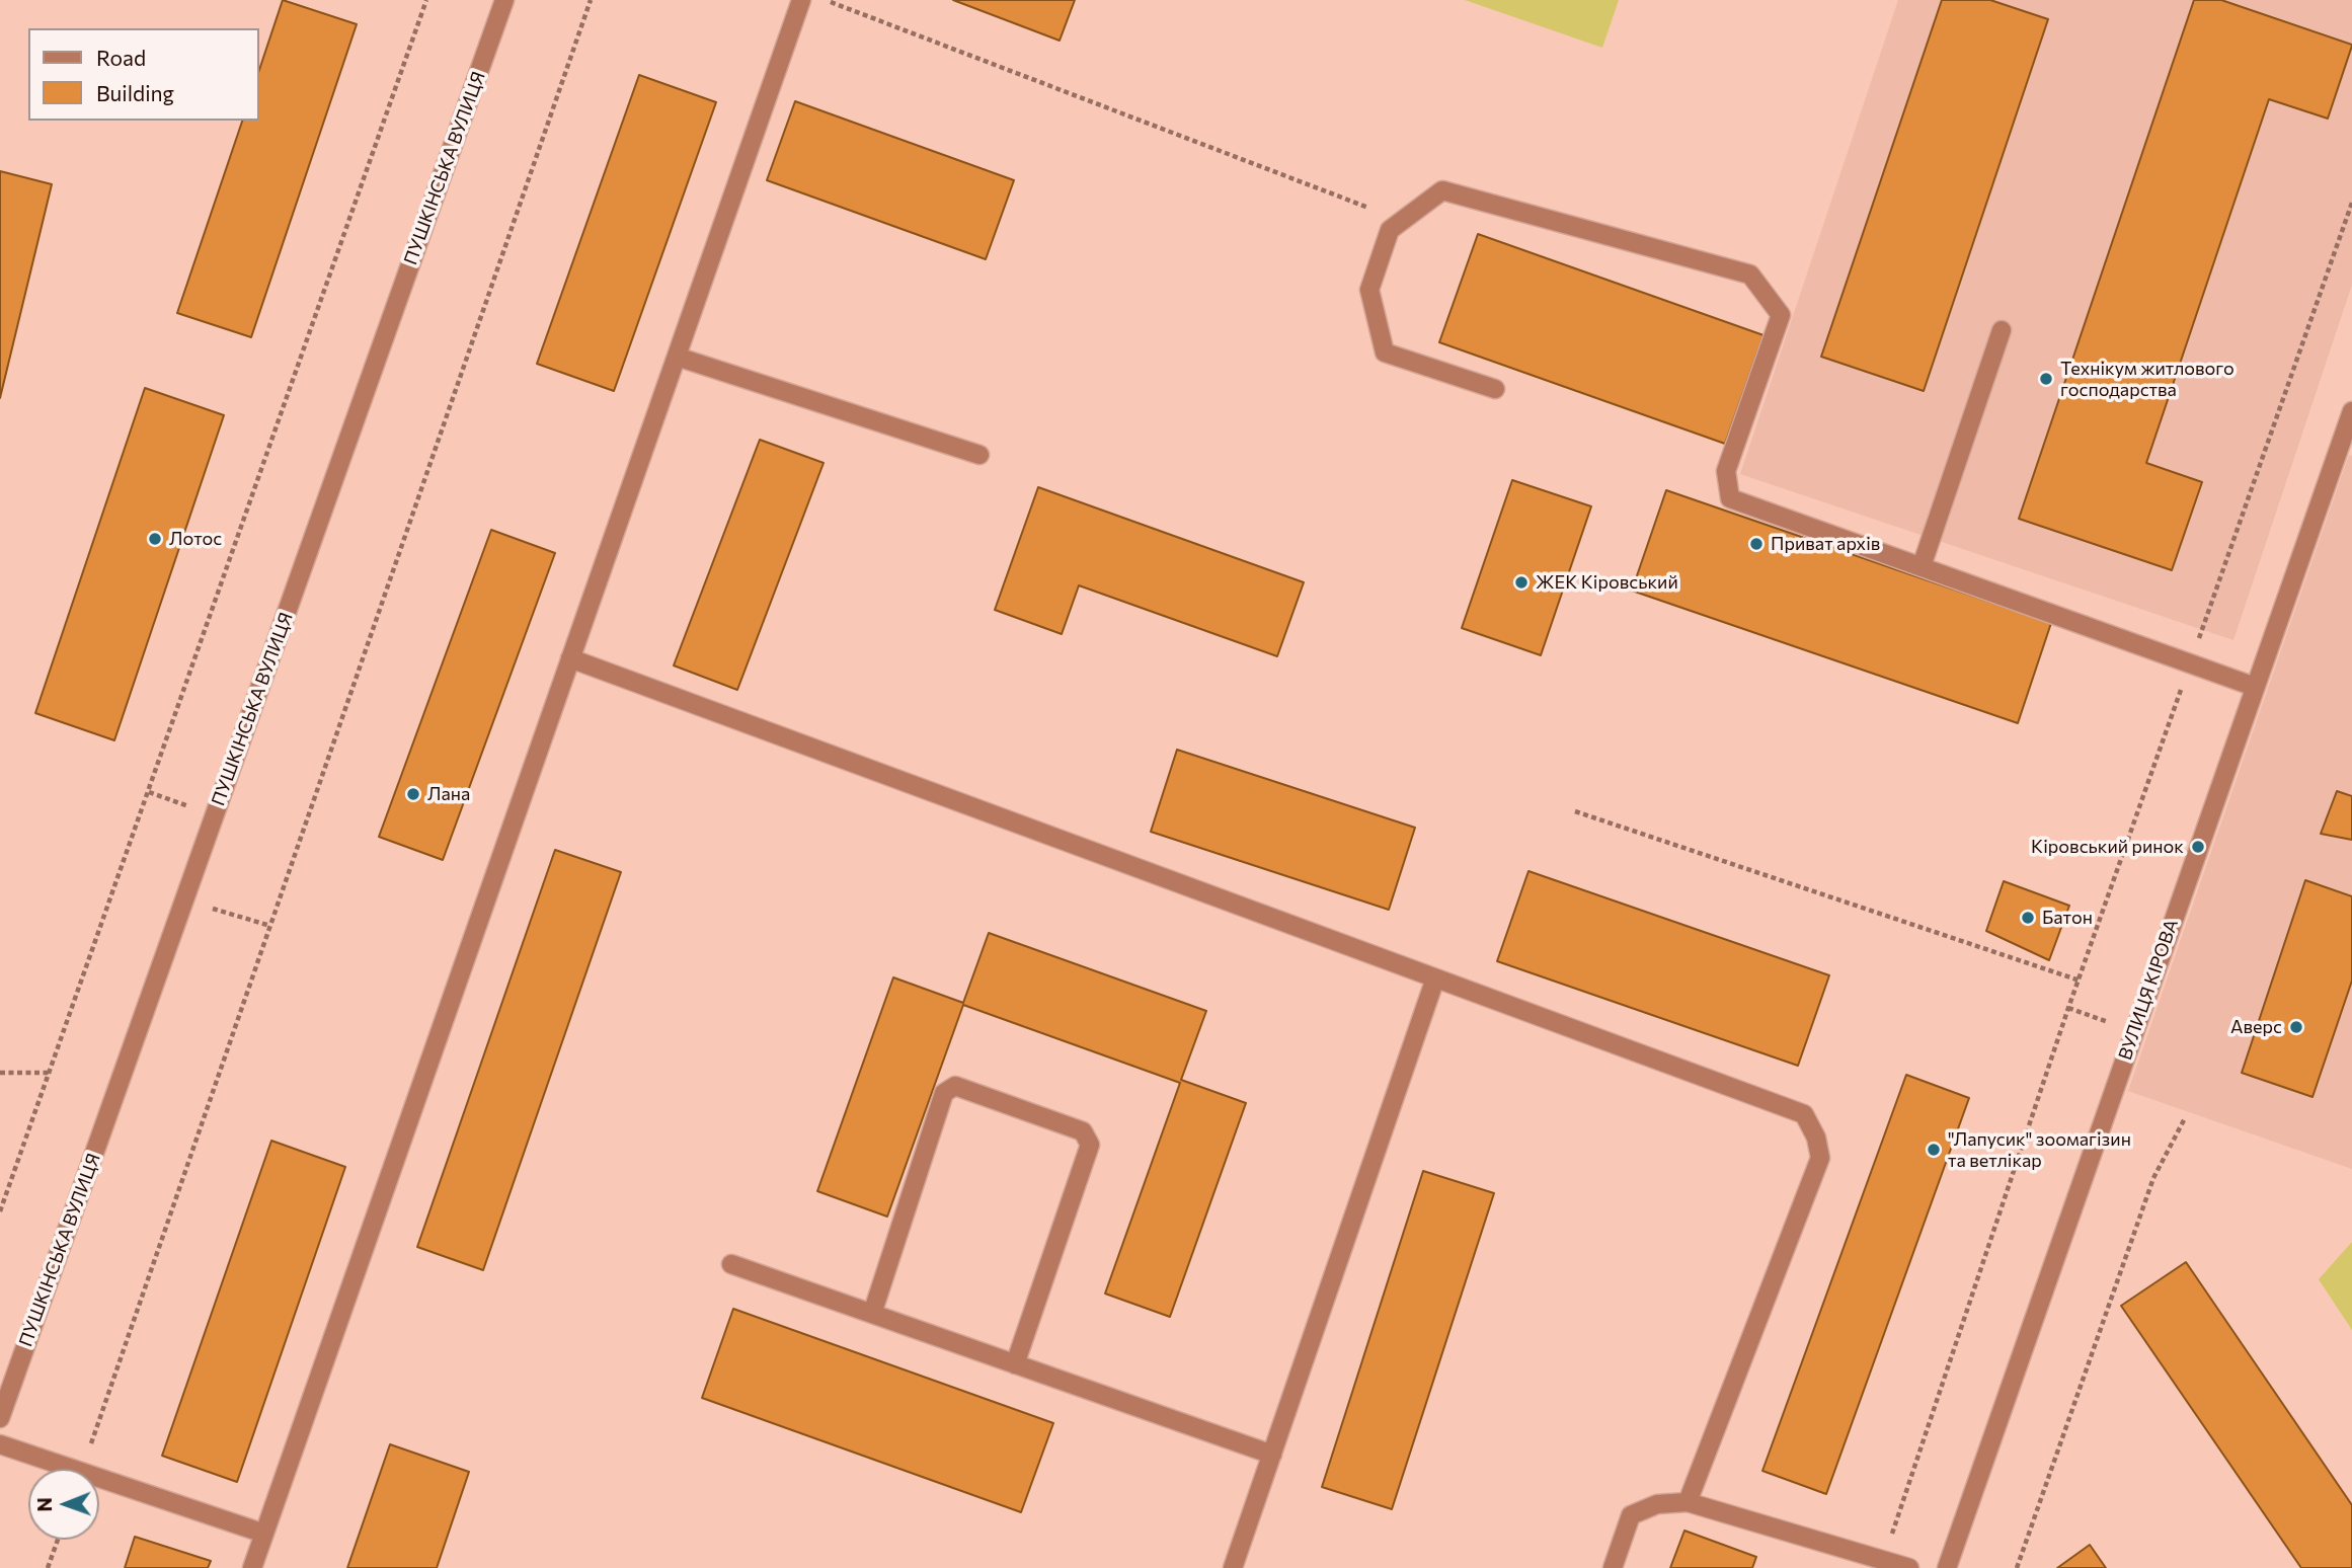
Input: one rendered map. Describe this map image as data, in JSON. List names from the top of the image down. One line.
{"streets":{"street":["ПУШКІНСЬКА ВУЛИЦЯ","ВУЛИЦЯ КІРОВА"]},"places":["Технікум житлового господарства","Лотос","Приват архів","ЖЕК Кіровський","Лана","Кіровський ринок","Батон","Аверс","\"Лапусик\" зоомагізин та ветлікар"],"legend":["Road","Building"],"north":"left"}
